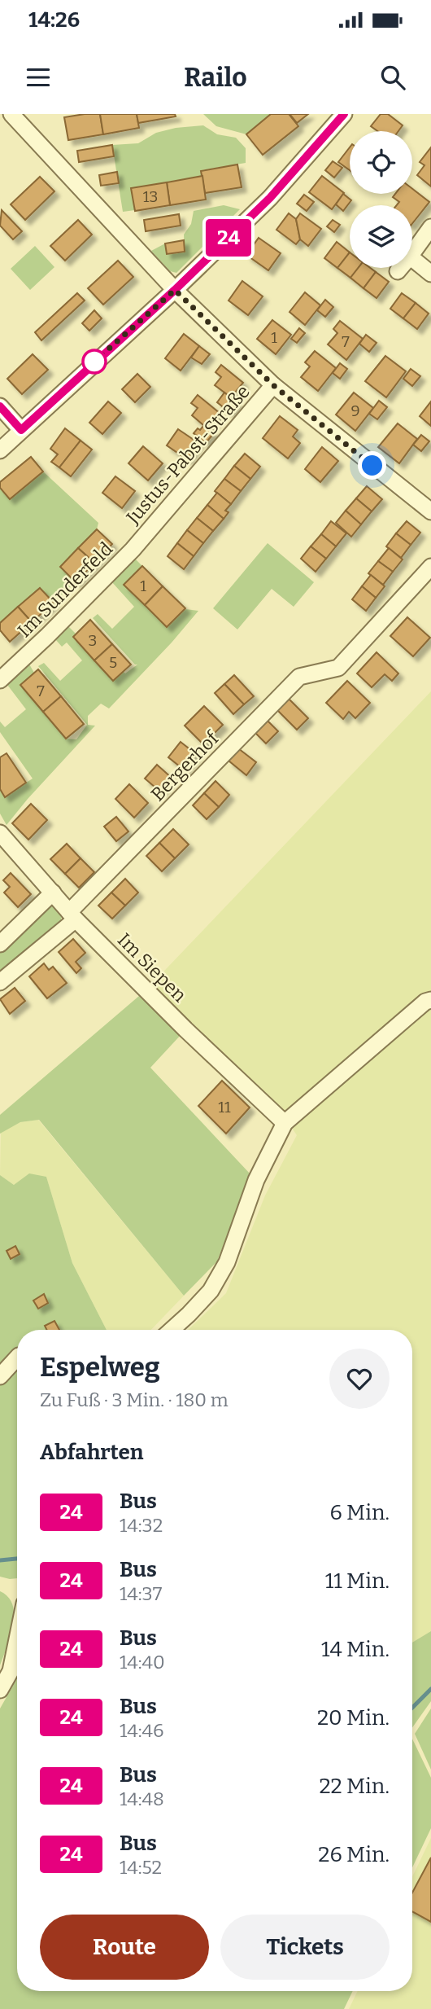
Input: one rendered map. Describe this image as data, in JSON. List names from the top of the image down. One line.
{"streets":{"street":["Justus-Pabst-Straße","Im Sunderfeld","Bergerhof","Im Siepen"]},"crossings":[["Justus-Pabst-Straße","Im Sunderfeld"],["Bergerhof","Im Siepen"]],"lines":["bus line 24"],"house_numbers":["13","1","7","9","1","3","5","7","11"],"page":{"status":"14:26","header":"Railo","on_map":"24","heading":[["Espelweg","Zu Fuß · 3 Min. · 180 m"],"Abfahrten"],"list":[{"mark":"24","name":"Bus","note":"14:32","value":"6 Min."},{"mark":"24","name":"Bus","note":"14:37","value":"11 Min."},{"mark":"24","name":"Bus","note":"14:40","value":"14 Min."},{"mark":"24","name":"Bus","note":"14:46","value":"20 Min."},{"mark":"24","name":"Bus","note":"14:48","value":"22 Min."},{"mark":"24","name":"Bus","note":"14:52","value":"26 Min."}],"buttons":["Route","Tickets"]}}
